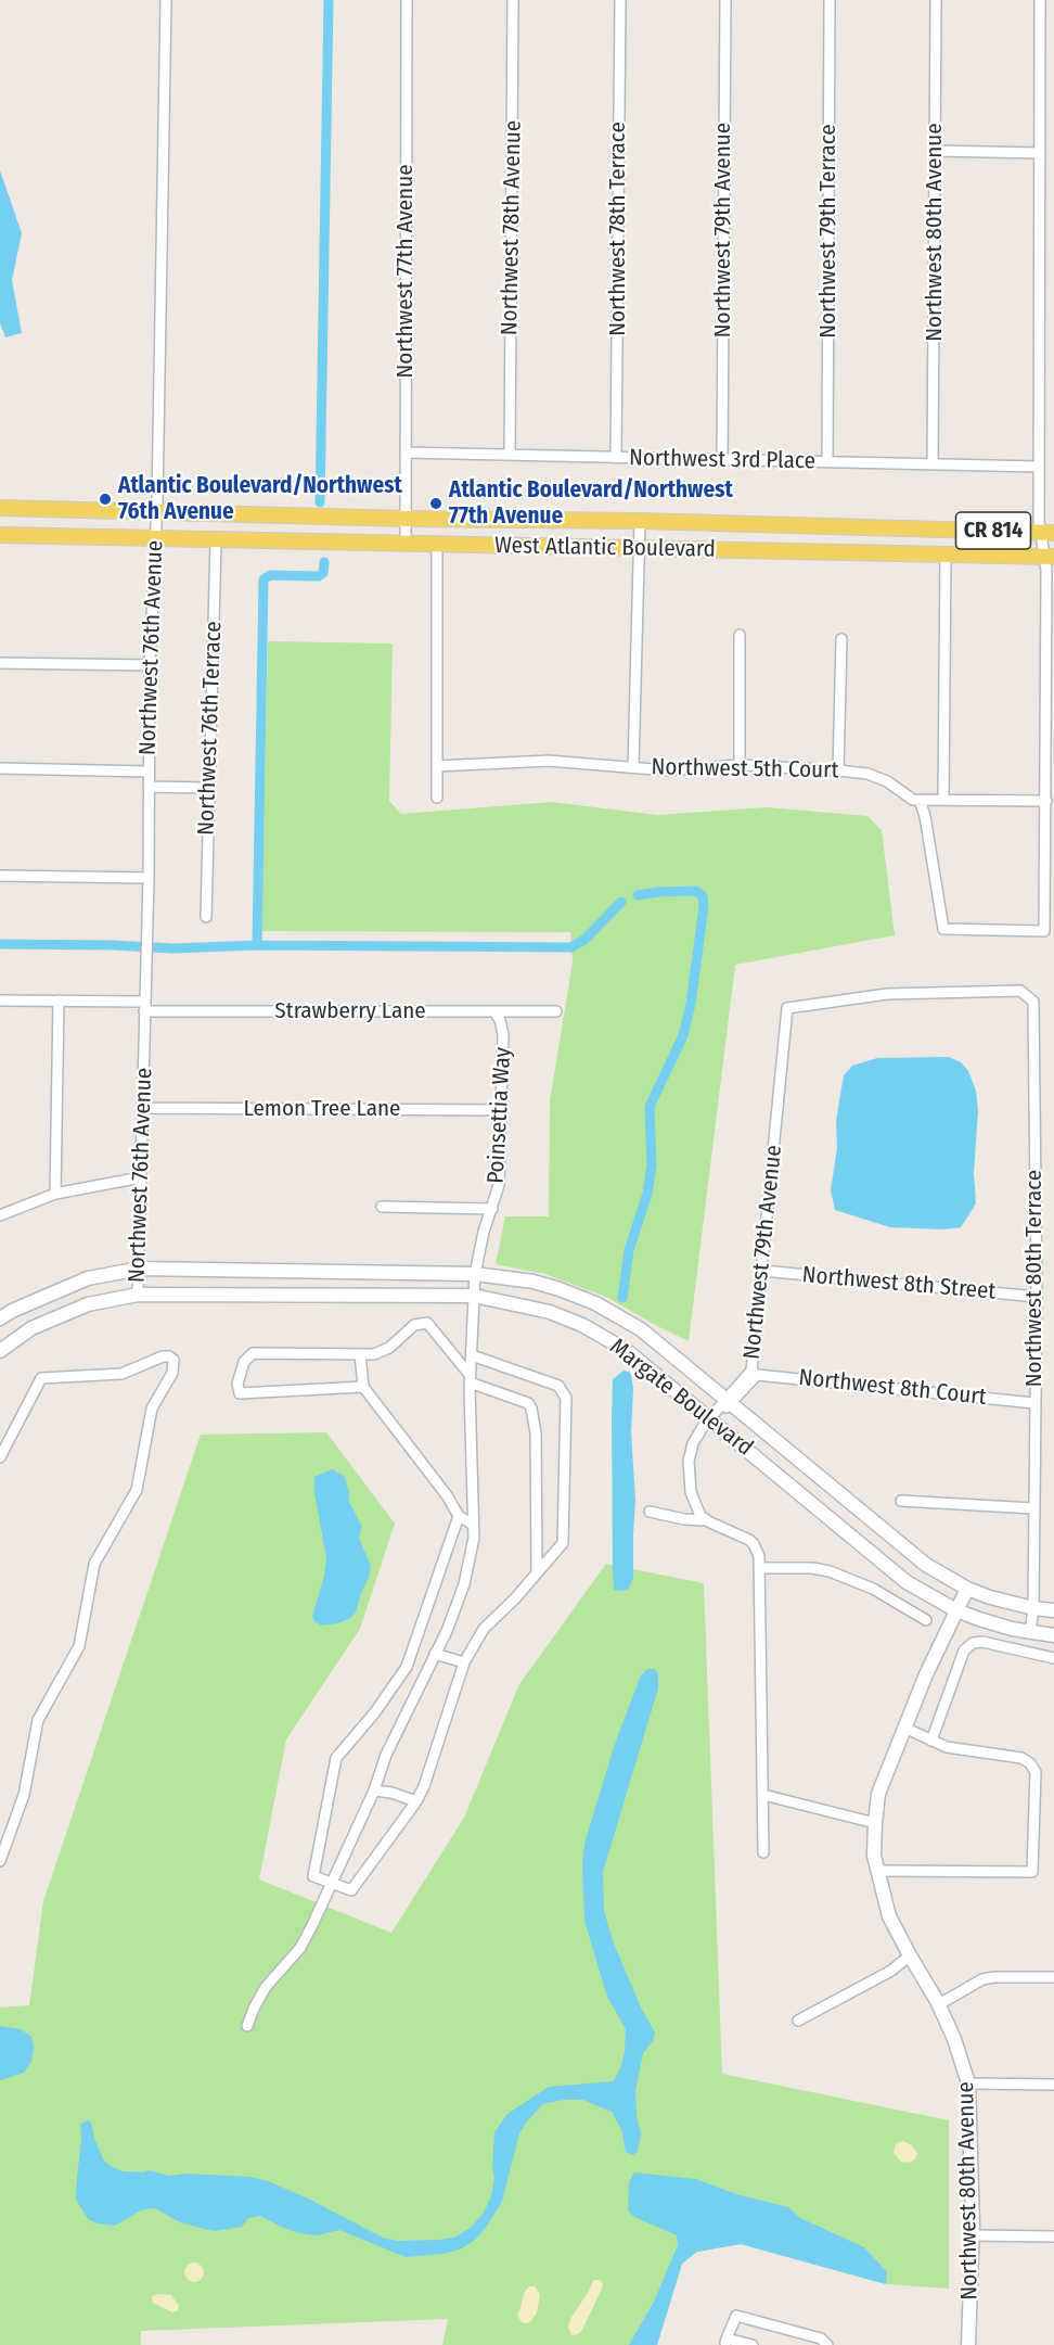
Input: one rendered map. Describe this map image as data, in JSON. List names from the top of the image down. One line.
{"streets":{"main road":["CR 814","West Atlantic Boulevard"],"street":["Northwest 78th Avenue","Northwest 78th Terrace","Northwest 79th Avenue","Northwest 79th Terrace","Northwest 80th Avenue","Northwest 77th Avenue","Northwest 3rd Place","Northwest 76th Avenue","Northwest 76th Terrace","Northwest 5th Court","Strawberry Lane","Lemon Tree Lane","Poinsettia Way","Northwest 80th Terrace","Northwest 8th Street","Northwest 8th Court","Margate Boulevard"]},"crossings":[["Northwest 78th Avenue","Northwest 3rd Place"],["Northwest 78th Terrace","Northwest 3rd Place"],["Northwest 79th Avenue","Northwest 3rd Place"],["Northwest 79th Avenue","Northwest 80th Terrace"],["Northwest 79th Avenue","Northwest 8th Street"],["Northwest 79th Avenue","Northwest 8th Court"],["Northwest 79th Avenue","Margate Boulevard"],["Northwest 79th Terrace","Northwest 3rd Place"],["Northwest 80th Avenue","Northwest 3rd Place"],["Northwest 80th Avenue","Margate Boulevard"],["Northwest 77th Avenue","Northwest 3rd Place"],["Northwest 77th Avenue","West Atlantic Boulevard"],["West Atlantic Boulevard","Northwest 76th Avenue"],["West Atlantic Boulevard","Northwest 76th Terrace"],["Northwest 76th Avenue","Strawberry Lane"],["Northwest 76th Avenue","Lemon Tree Lane"],["Northwest 76th Avenue","Margate Boulevard"],["Strawberry Lane","Poinsettia Way"],["Lemon Tree Lane","Poinsettia Way"],["Poinsettia Way","Margate Boulevard"],["Northwest 80th Terrace","Northwest 8th Street"],["Northwest 80th Terrace","Northwest 8th Court"],["Northwest 80th Terrace","Margate Boulevard"]],"places":["Atlantic Boulevard/Northwest 76th Avenue","Atlantic Boulevard/Northwest 77th Avenue"]}
